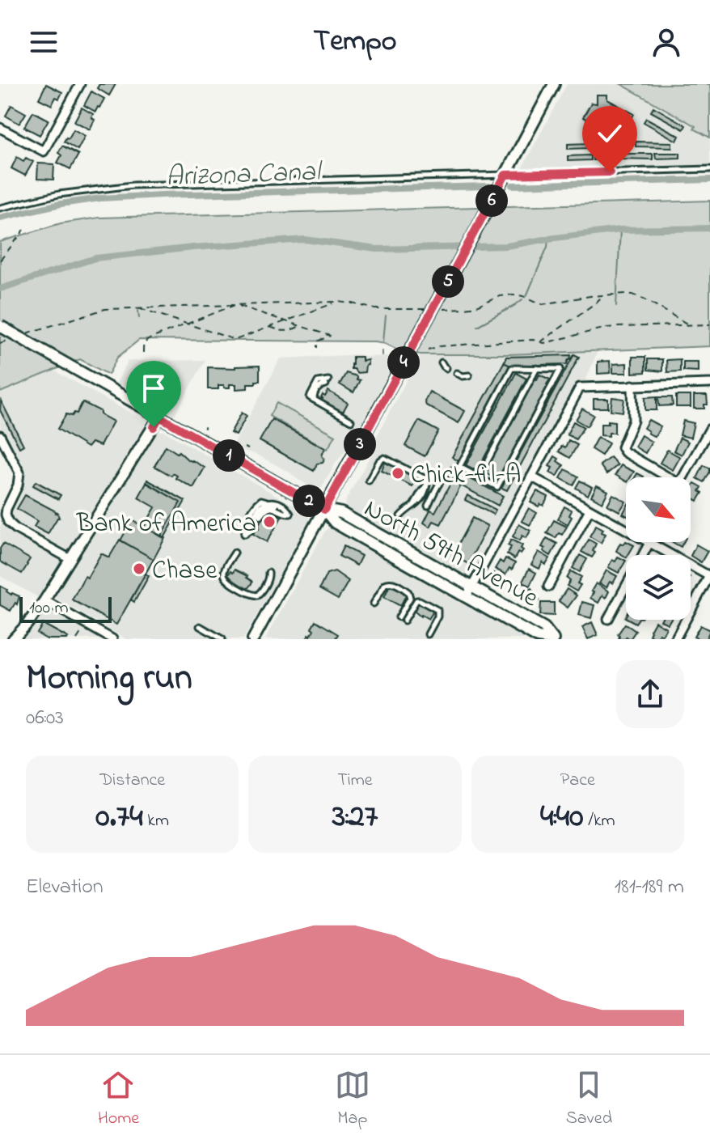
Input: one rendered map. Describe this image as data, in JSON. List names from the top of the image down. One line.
{"streets":{"main road":["North 59th Avenue"]},"water":["Arizona Canal"],"places":["Chick-fil-A","Bank of America","Chase"],"scale_bar":"100 m","north":"bottom right","page":{"header":"Tempo","pins":["6","5","4","3","1","2"],"scale":"100 m","heading":["Morning run","06:03"],"stats":[["Distance","0.74 km"],["Time","3:27"],["Pace","4:40 /km"]],"chart":["Elevation","181–189 m"],"tabs":["Home","Map","Saved"]}}
